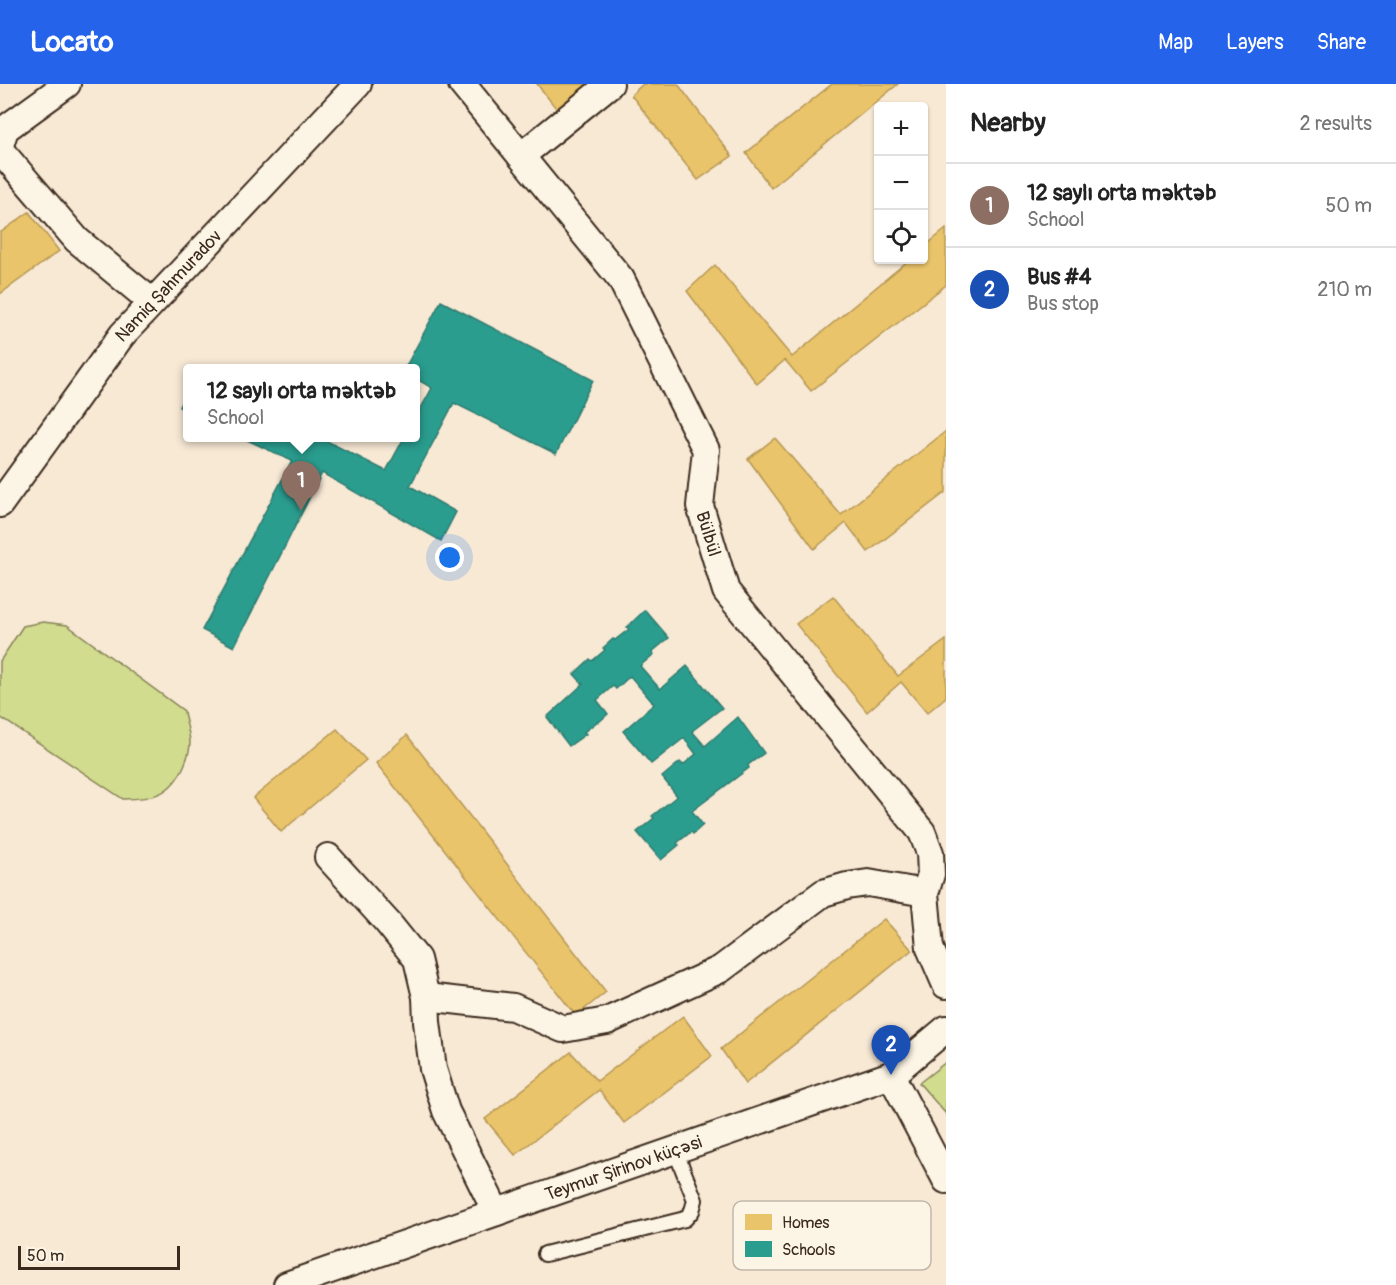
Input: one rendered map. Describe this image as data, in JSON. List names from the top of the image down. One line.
{"streets":{"street":["Namiq Şahmuradov","Bülbül","Teymur Şirinov küçəsi"]},"legend":["Homes","Schools"],"scale_bar":"50 m","page":{"header":"Locato","nav":["Map","Layers","Share"],"heading":["Nearby","2 results"],"map_buttons":["+","−"],"list":[{"mark":"1","name":"12 saylı orta məktəb","note":"School","value":"50 m"},{"mark":"2","name":"Bus #4","note":"Bus stop","value":"210 m"}],"popup":["12 saylı orta məktəb","School"],"pins":["1","2"],"scale":"50 m"}}
